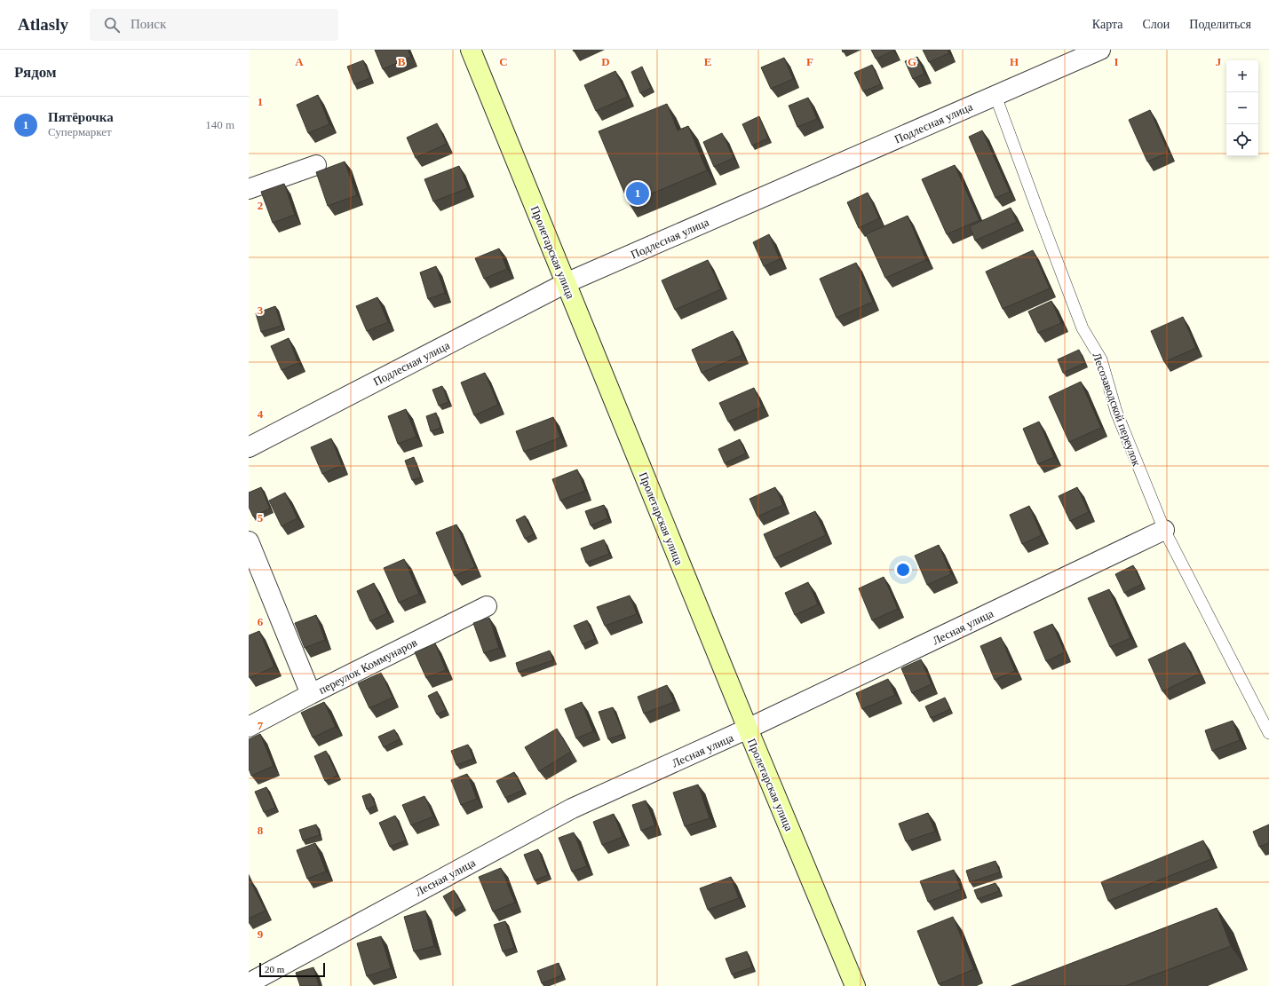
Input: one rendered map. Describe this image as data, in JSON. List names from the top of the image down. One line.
{"streets":{"street":["Подлесная улица","Пролетарская улица","Лесная улица","переулок Коммунаров"],"lane":["Лесозаводской переулок"]},"crossings":[["Подлесная улица","Пролетарская улица"],["Подлесная улица","Лесозаводской переулок"],["Пролетарская улица","Лесная улица"],["Лесозаводской переулок","Лесная улица"]],"scale_bar":"20 m","page":{"header":"Atlasly","search":"Поиск","nav":["Карта","Слои","Поделиться"],"heading":"Рядом","map_buttons":["+","−"],"list":[{"mark":"1","name":"Пятёрочка","note":"Супермаркет","value":"140 m"}],"pins":"1","scale":"20 m"},"grid":{"columns":["A","B","C","D","E","F","G","H","I","J"],"rows":["1","2","3","4","5","6","7","8","9"]}}
